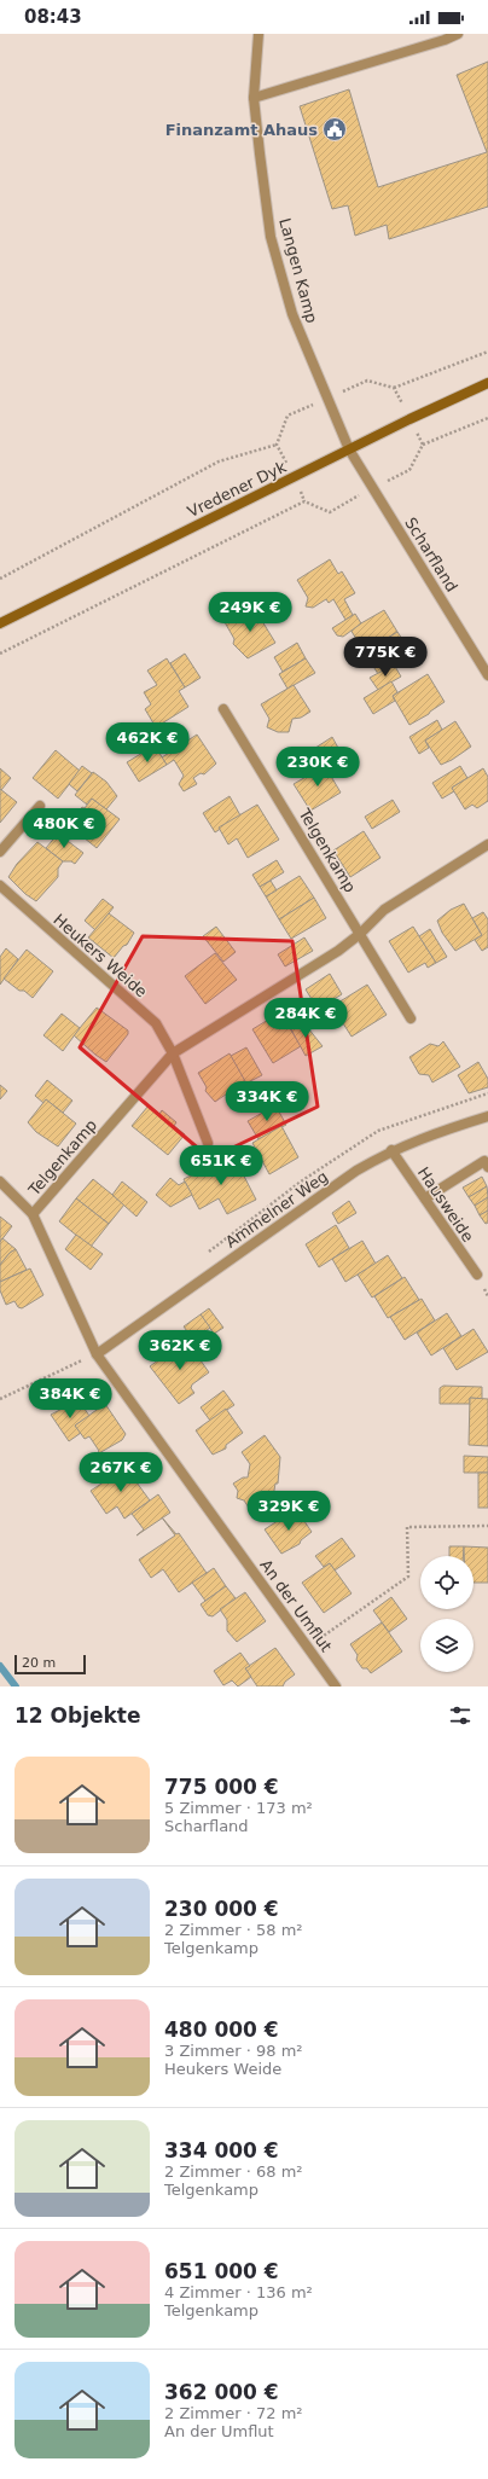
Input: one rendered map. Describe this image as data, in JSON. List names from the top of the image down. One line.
{"streets":{"main road":["Vredener Dyk"],"street":["Langen Kamp","Scharfland","Telgenkamp","Heukers Weide","Hausweide","Ammelner Weg","An der Umflut"]},"crossings":[["Langen Kamp","Vredener Dyk"],["Langen Kamp","Scharfland"],["Vredener Dyk","Scharfland"],["Telgenkamp","Heukers Weide"],["Hausweide","Ammelner Weg"],["Ammelner Weg","An der Umflut"]],"places":{"public building":["Finanzamt Ahaus"]},"scale_bar":"20 m","page":{"status":"08:43","price":["249K €","775K €","462K €","230K €","480K €","284K €","334K €","651K €","362K €","384K €","267K €","329K €"],"scale":"20 m","heading":"12 Objekte","list":[{"name":"775 000 €","note":"5 Zimmer · 173 m² · Scharfland"},{"name":"230 000 €","note":"2 Zimmer · 58 m² · Telgenkamp"},{"name":"480 000 €","note":"3 Zimmer · 98 m² · Heukers Weide"},{"name":"334 000 €","note":"2 Zimmer · 68 m² · Telgenkamp"},{"name":"651 000 €","note":"4 Zimmer · 136 m² · Telgenkamp"},{"name":"362 000 €","note":"2 Zimmer · 72 m² · An der Umflut"}]}}
